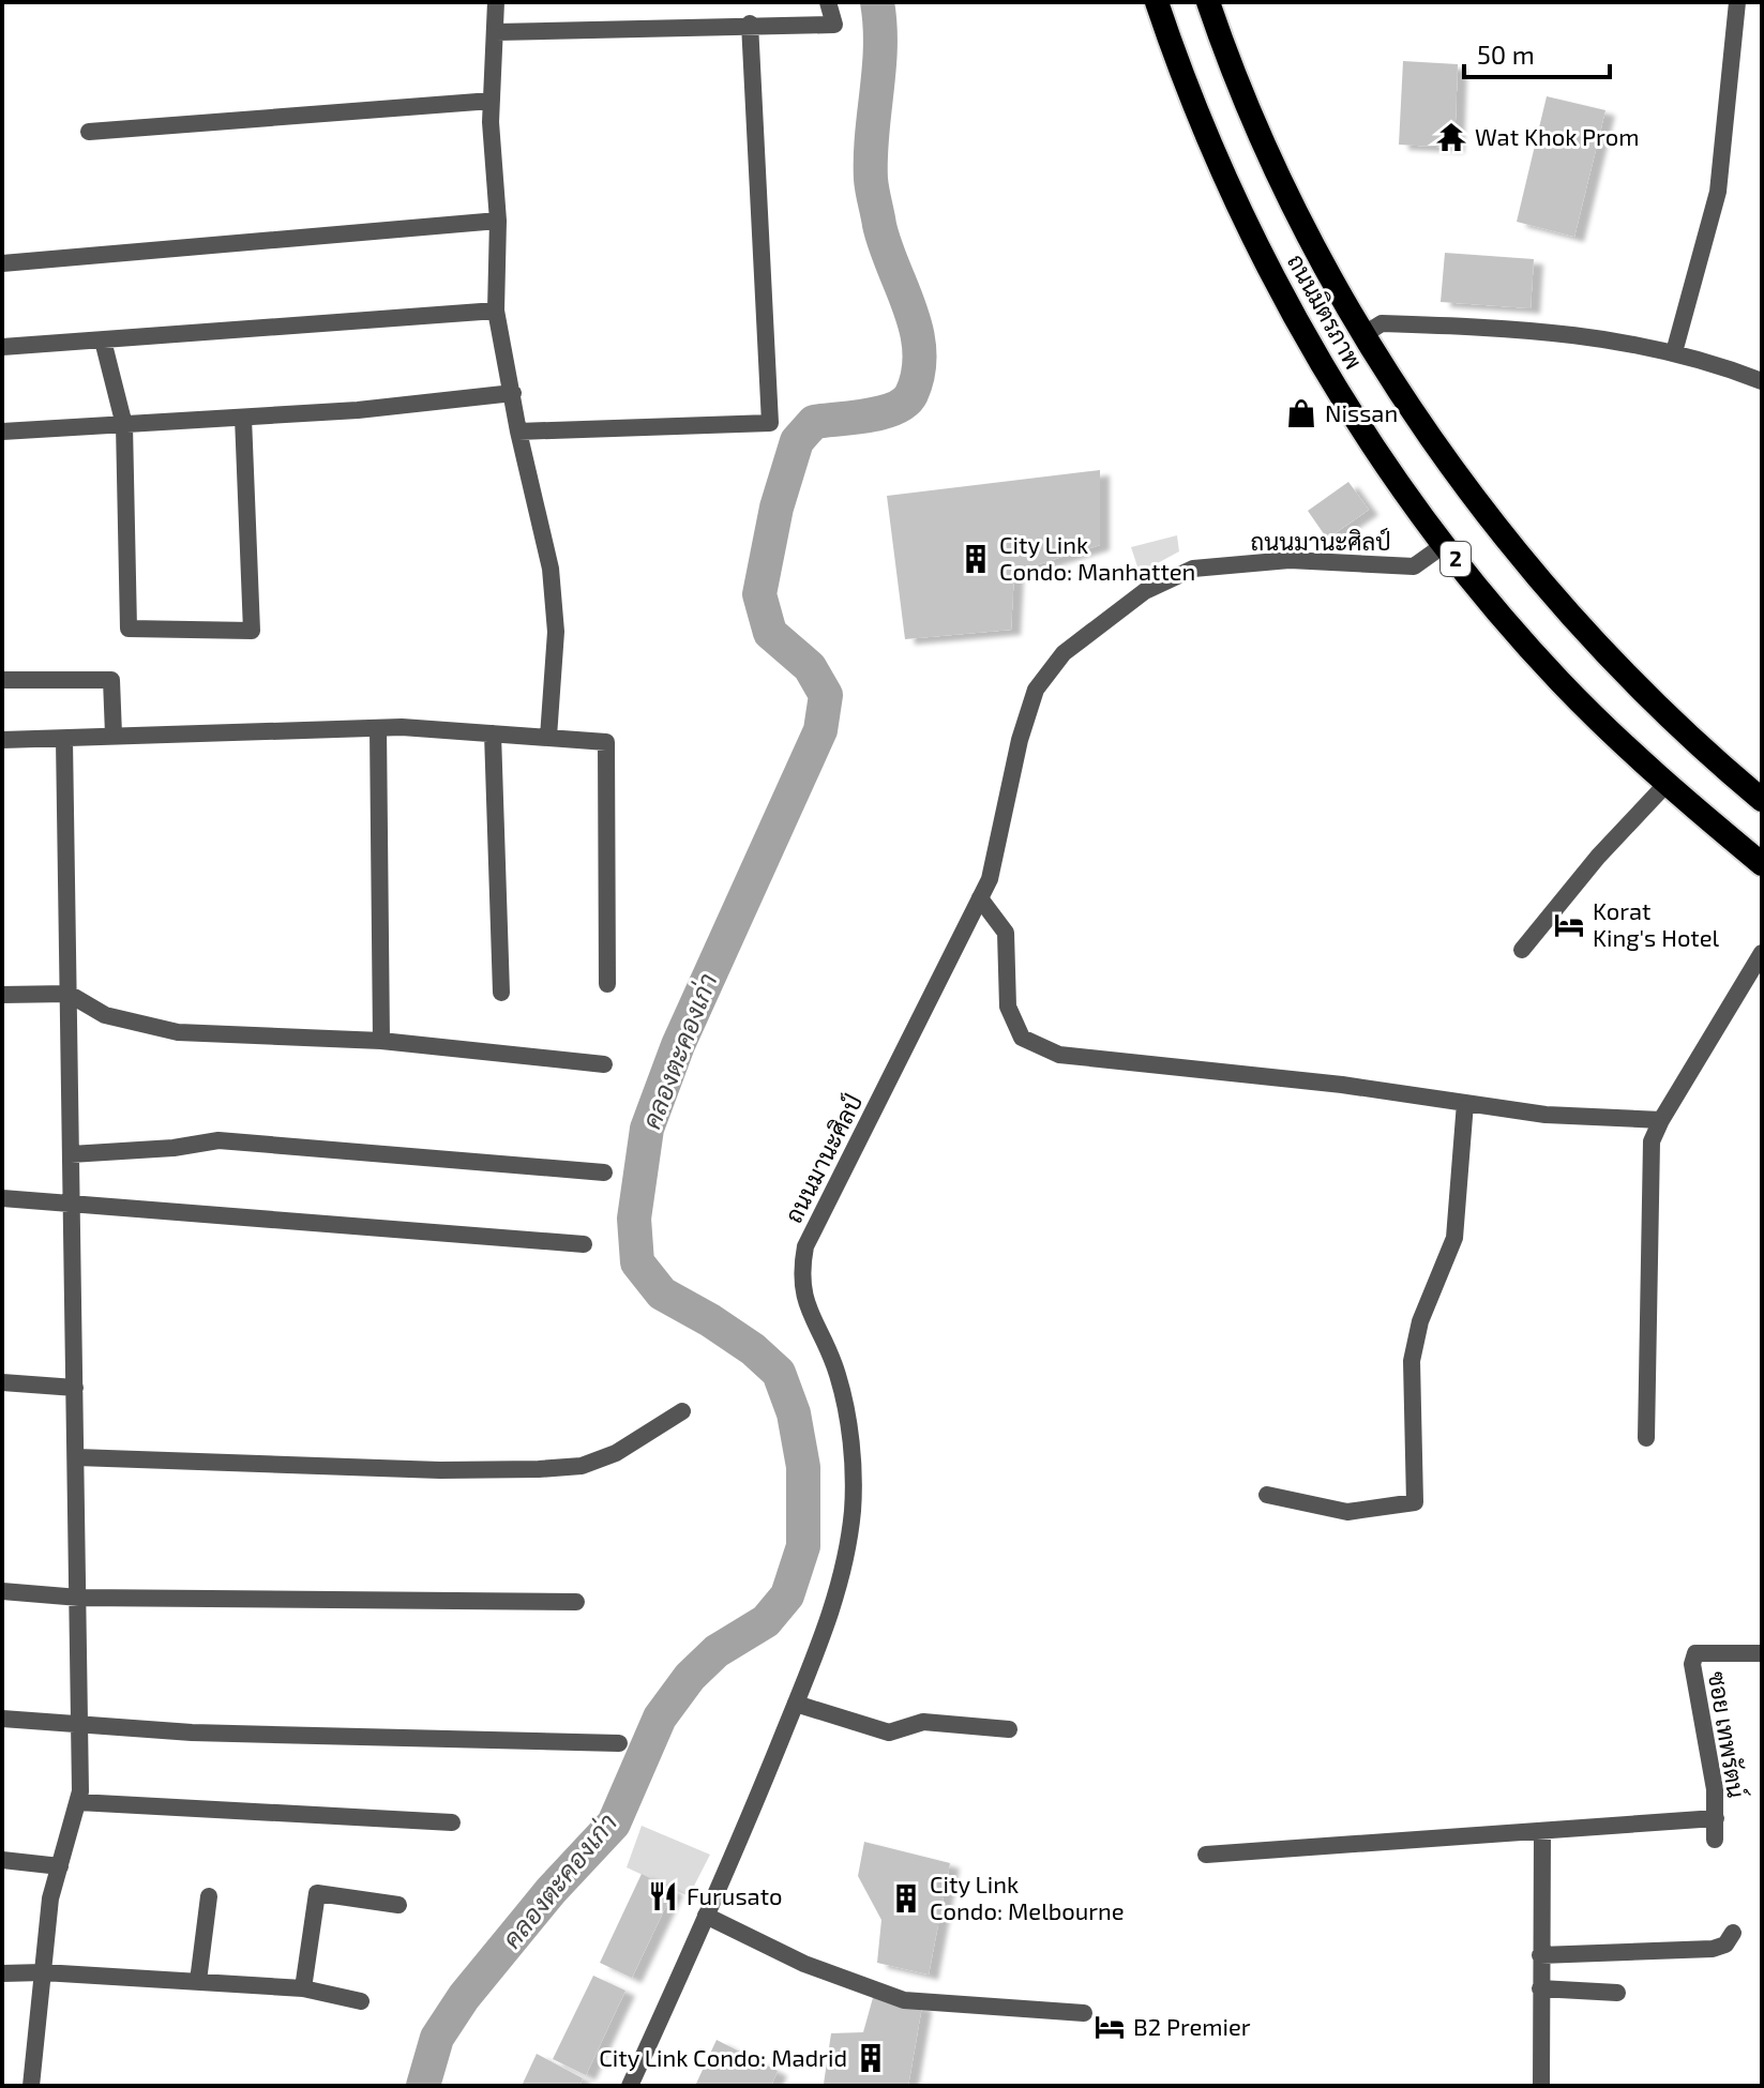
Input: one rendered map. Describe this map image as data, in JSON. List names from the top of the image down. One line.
{"streets":{"highway":["ถนนมิตรภาพ","2"],"street":["ถนนมานะศิลป์","ซอย เทพรัตน์"]},"crossings":[["ถนนมิตรภาพ","ถนนมานะศิลป์"]],"water":["คลองตะคองเก่า"],"places":{"temple":["Wat Khok Prom"],"shop":["Nissan"],"building":["City Link Condo: Manhatten","City Link Condo: Melbourne","City Link Condo: Madrid"],"hotel":["Korat King's Hotel","B2 Premier"],"restaurant":["Furusato"]},"scale_bar":"50 m"}
